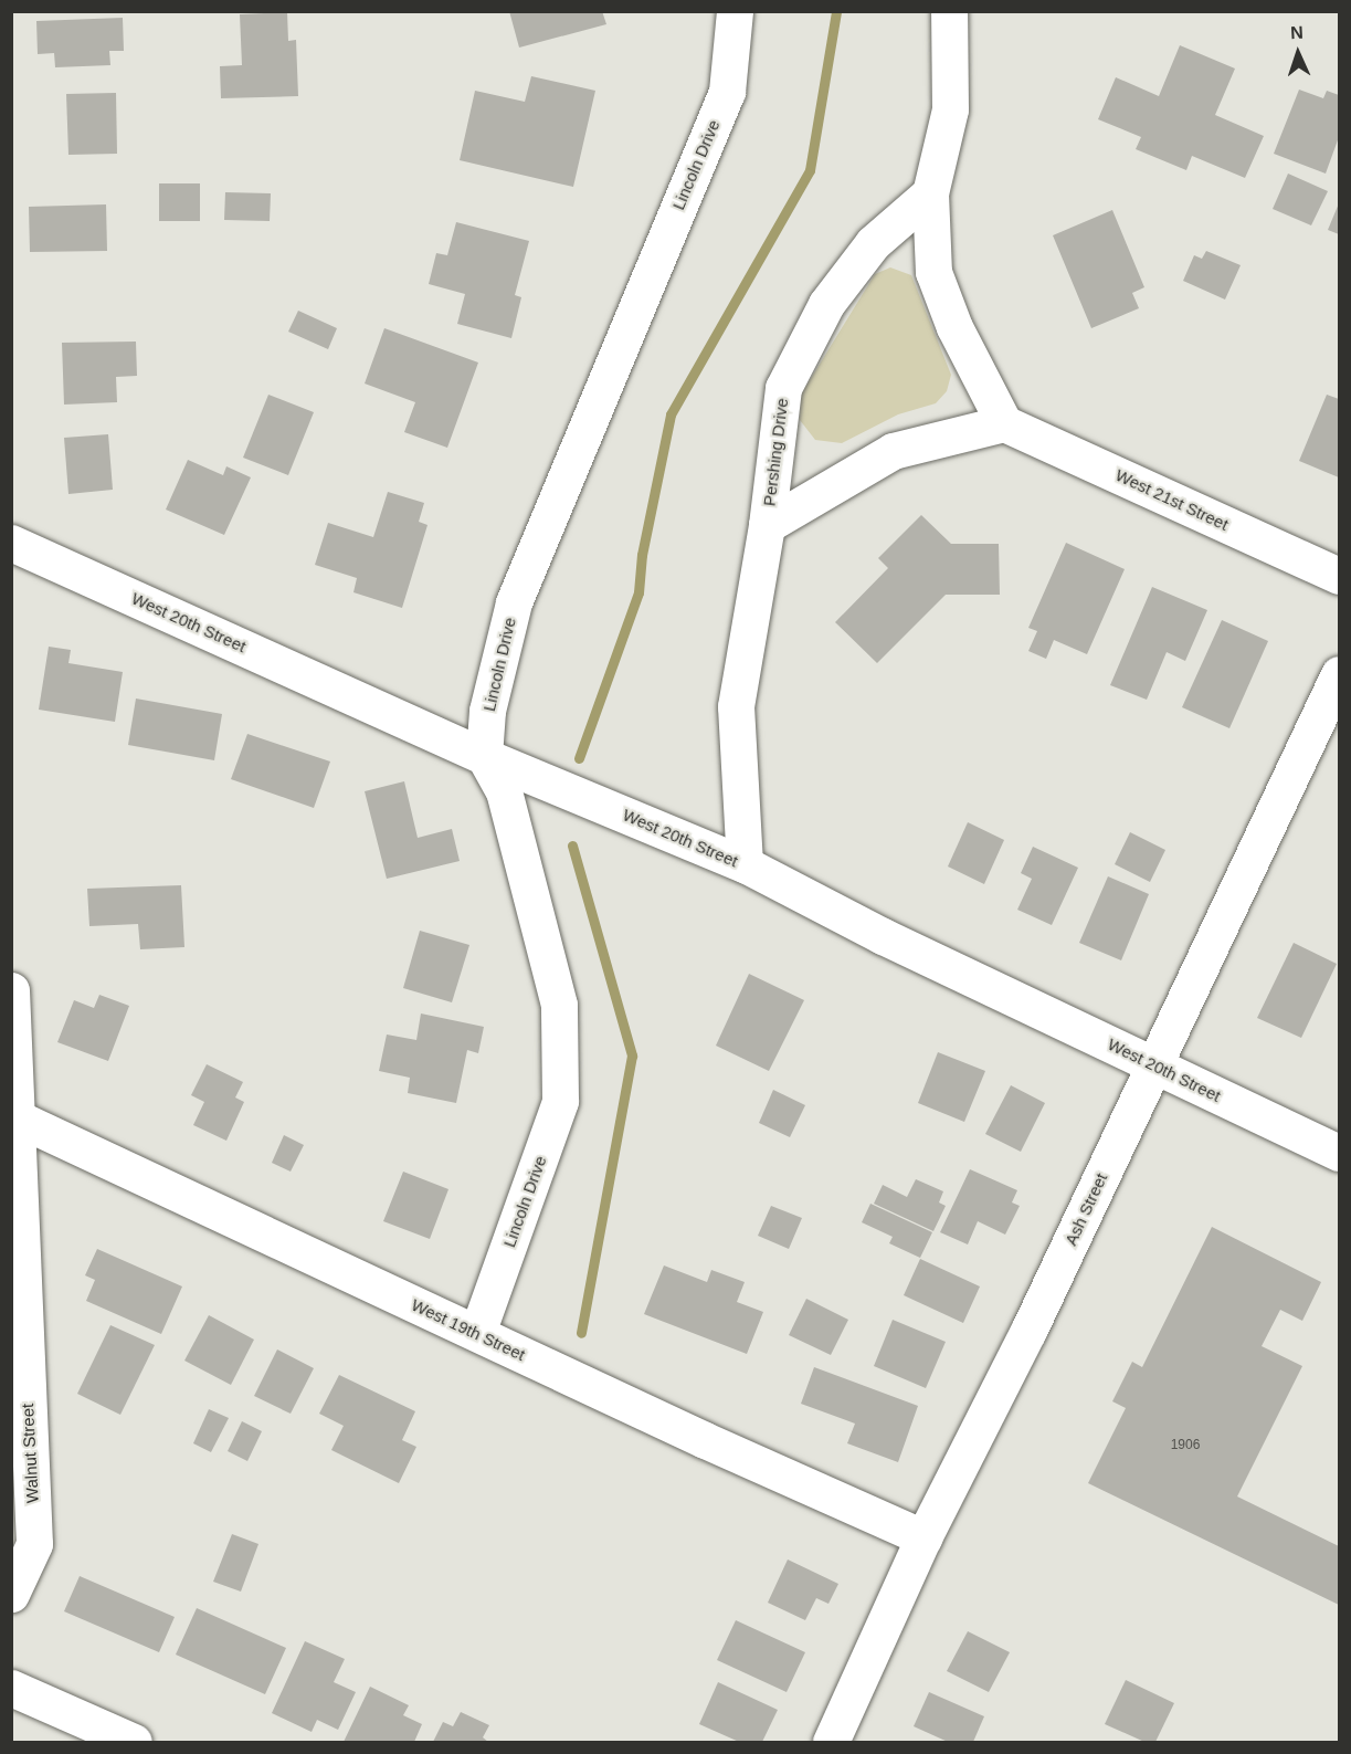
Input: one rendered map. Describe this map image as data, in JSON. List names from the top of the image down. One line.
{"streets":{"street":["Lincoln Drive","Pershing Drive","West 21st Street","West 20th Street","Ash Street","West 19th Street","Walnut Street"]},"crossings":[["Lincoln Drive","West 20th Street"],["Lincoln Drive","West 19th Street"],["Pershing Drive","West 20th Street"],["West 20th Street","Ash Street"],["Ash Street","West 19th Street"],["West 19th Street","Walnut Street"]],"house_numbers":["1906"],"north":"top"}
